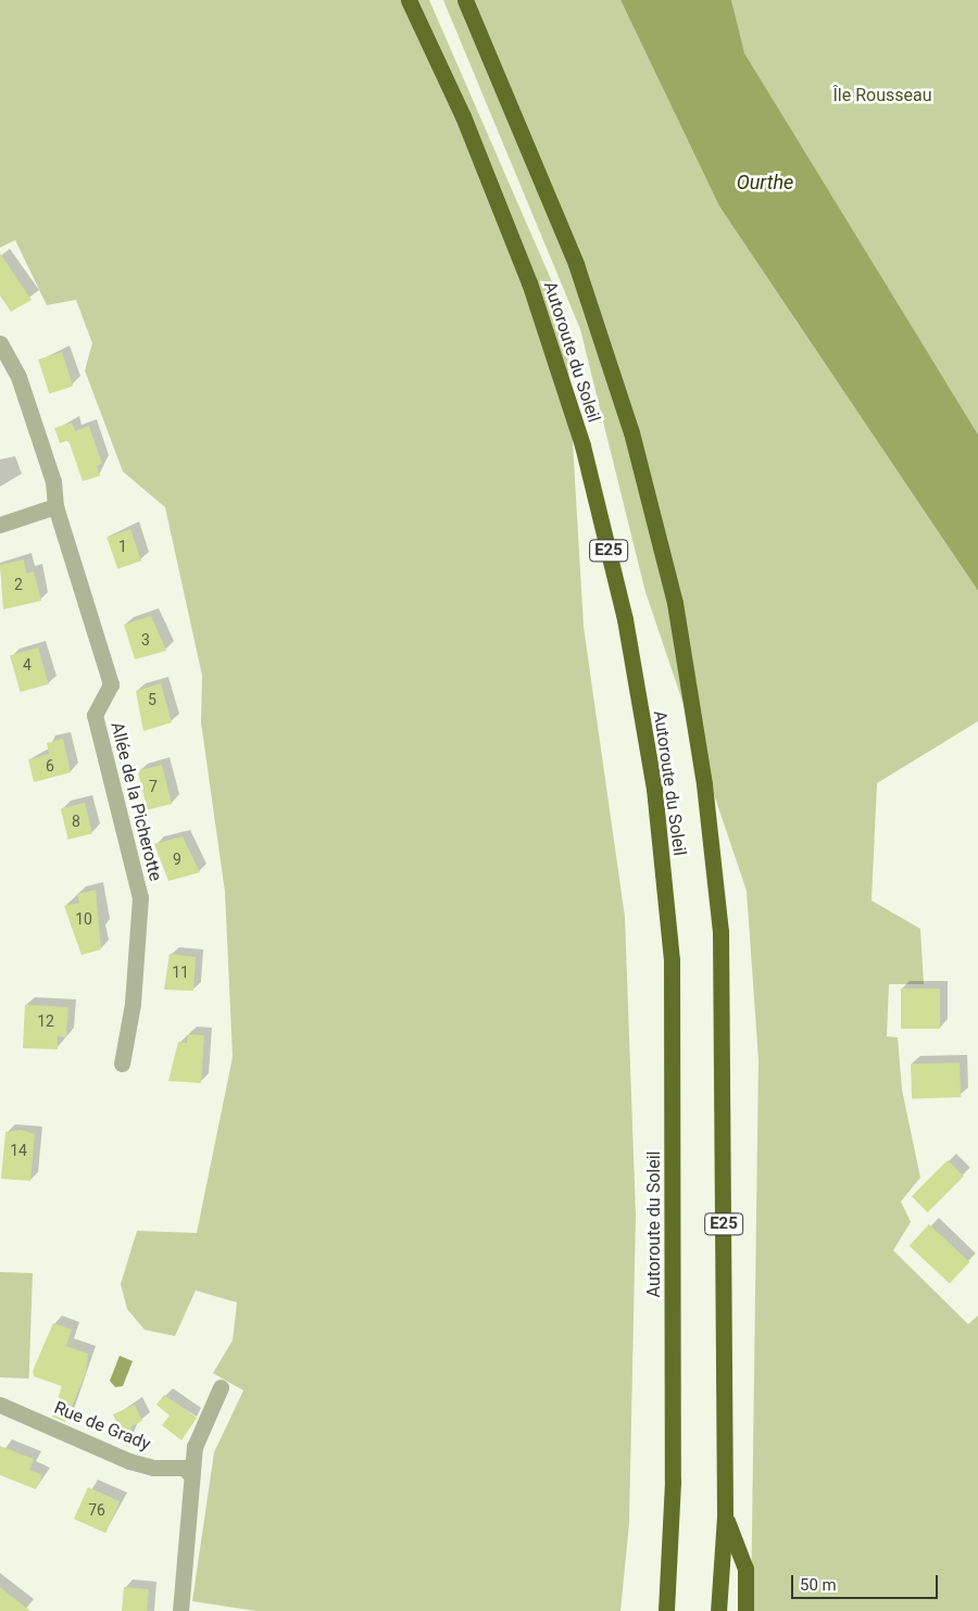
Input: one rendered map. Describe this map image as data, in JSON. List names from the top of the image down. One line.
{"streets":{"highway":["Autoroute du Soleil","E25"],"street":["Allée de la Picherotte","Rue de Grady"]},"water":["Ourthe"],"parks":["Île Rousseau"],"house_numbers":["1","2","3","4","5","6","7","8","9","10","11","12","14","76"],"scale_bar":"50 m"}
